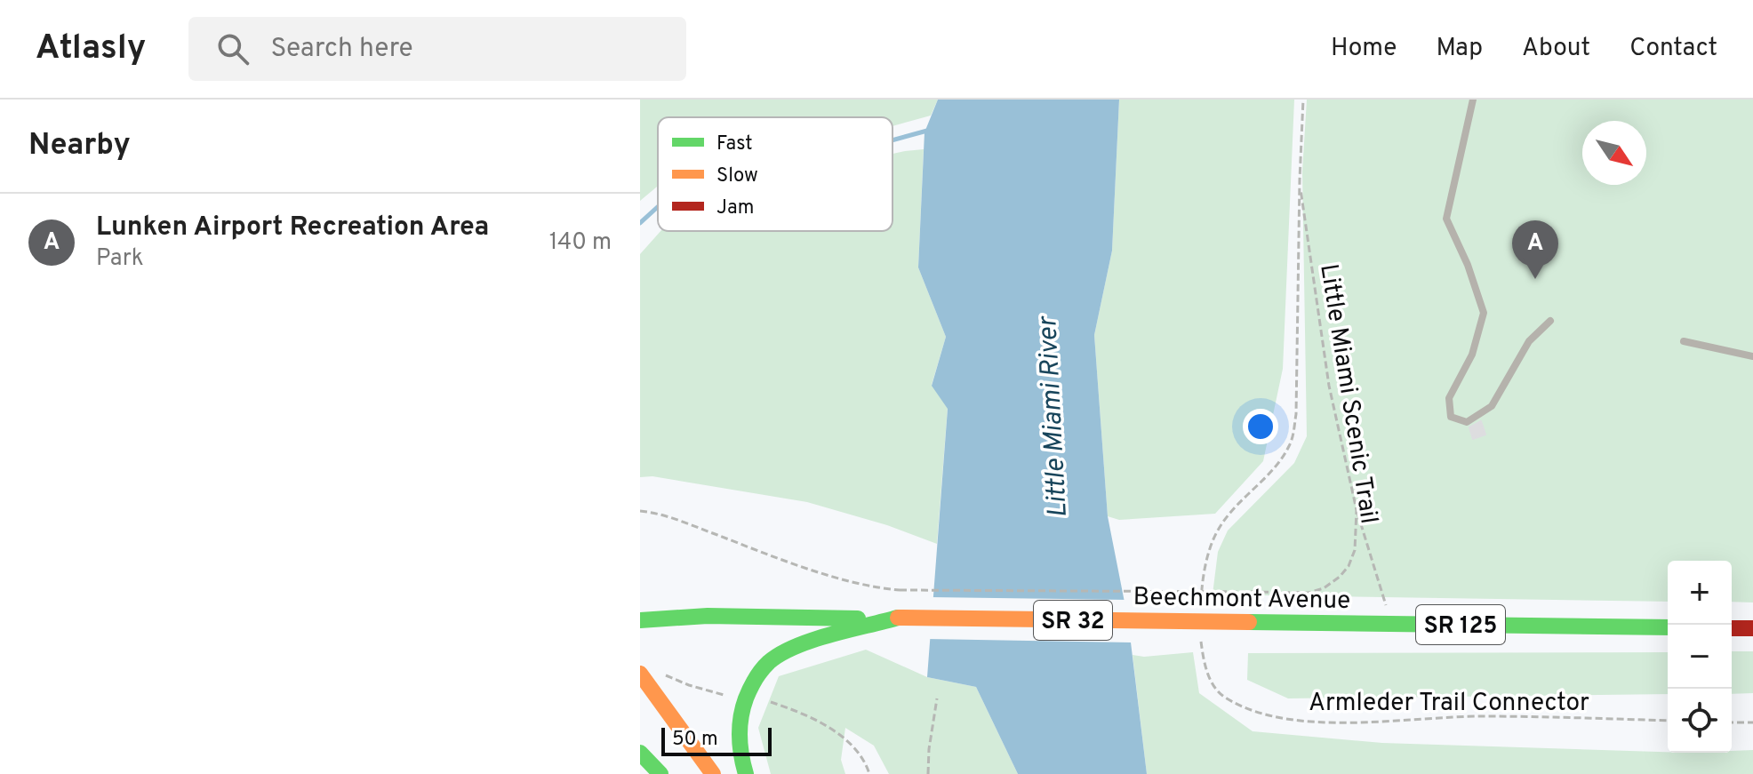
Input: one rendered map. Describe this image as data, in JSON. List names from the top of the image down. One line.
{"streets":{"highway":["Beechmont Avenue","SR 32","SR 125"],"path":["Little Miami Scenic Trail","Armleder Trail Connector"]},"crossings":[["Beechmont Avenue","SR 32"]],"water":["Little Miami River"],"legend":["Fast","Slow","Jam"],"scale_bar":"50 m","north":"bottom right","page":{"header":"Atlasly","search":"Search here","nav":["Home","Map","About","Contact"],"heading":"Nearby","list":[{"mark":"A","name":"Lunken Airport Recreation Area","note":"Park","value":"140 m"}],"pins":"A","map_buttons":["+","−"],"scale":"50 m"}}
